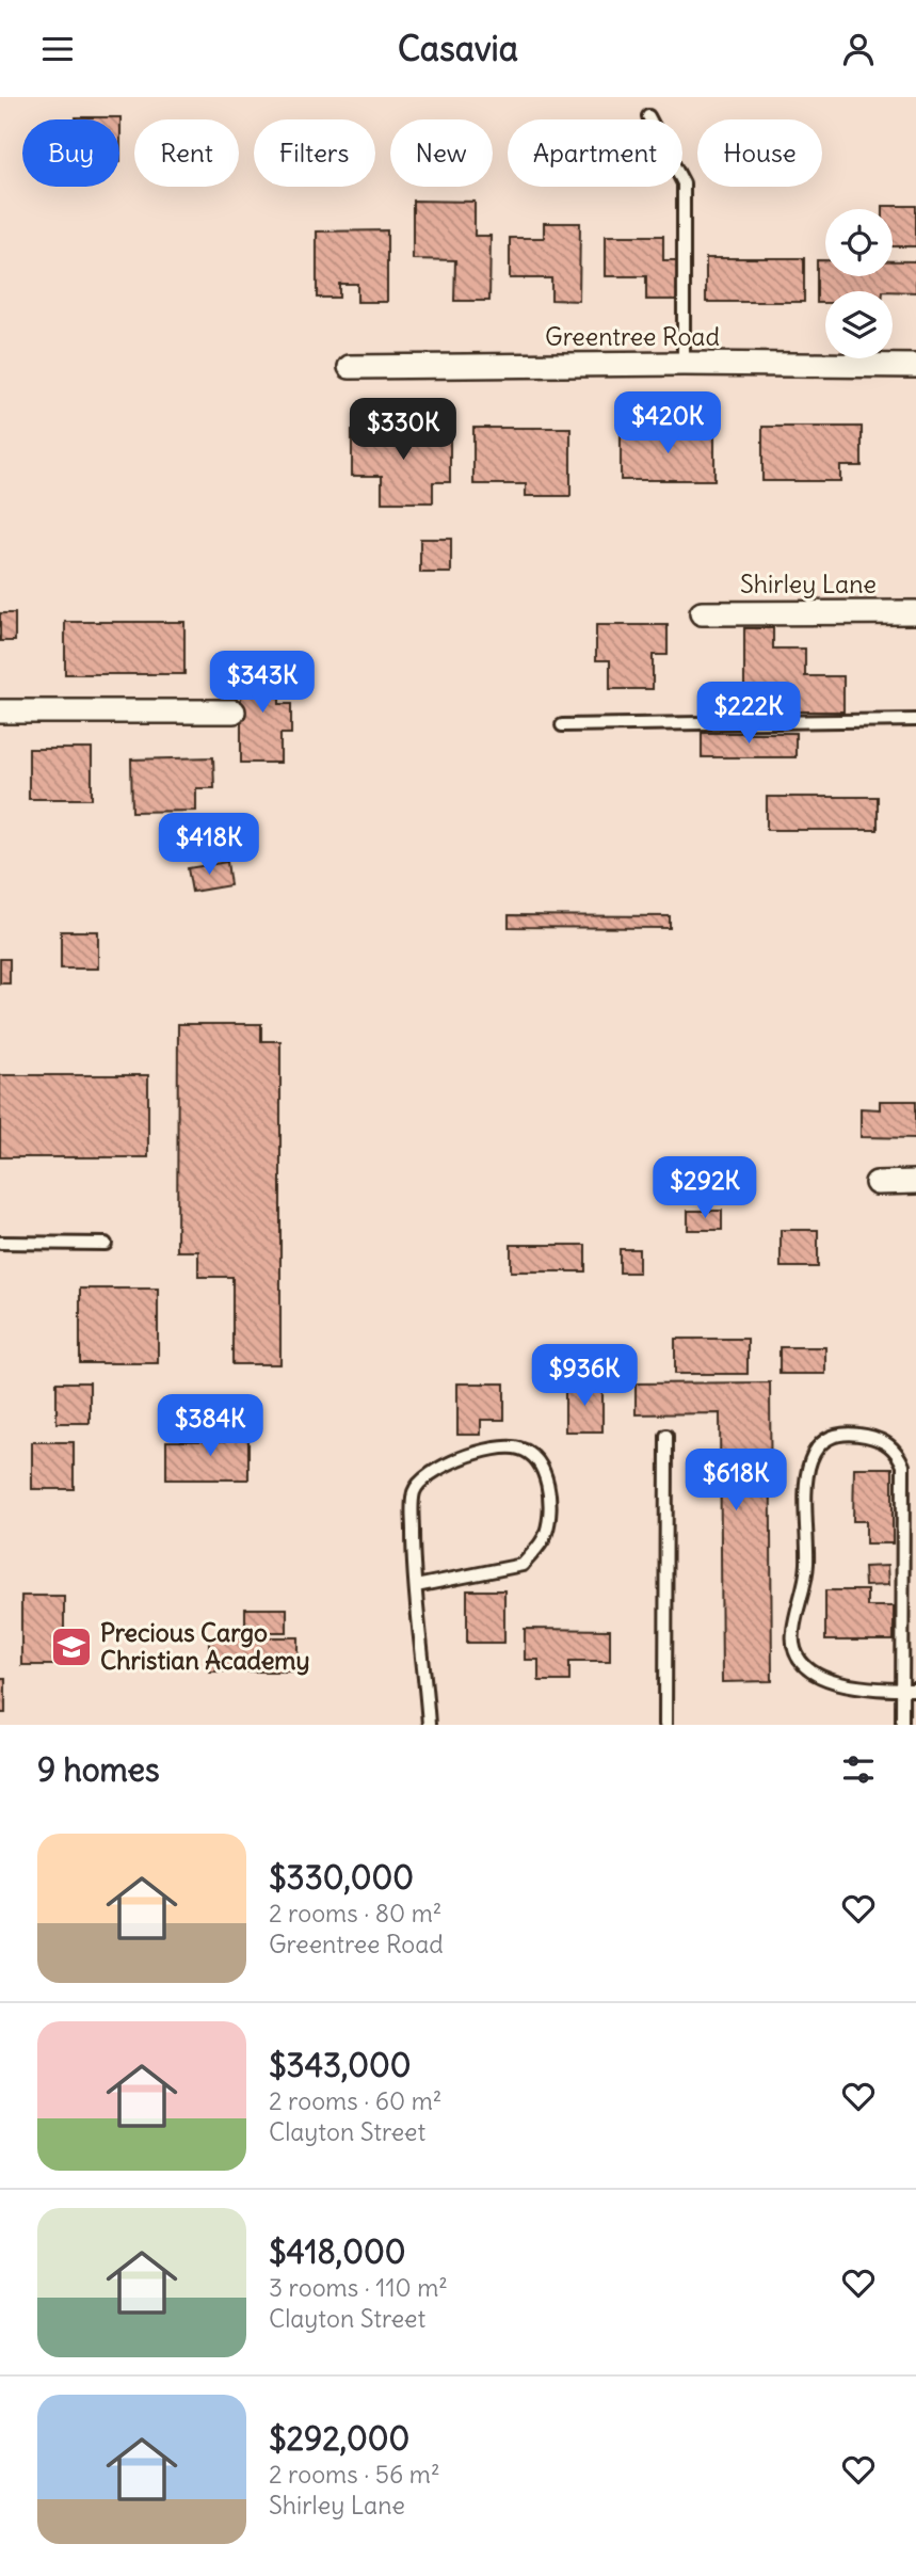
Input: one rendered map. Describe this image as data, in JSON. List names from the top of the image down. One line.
{"streets":{"street":["Greentree Road","Shirley Lane"]},"places":{"school or university":["Precious Cargo Christian Academy"]},"page":{"header":"Casavia","chip":["Buy","Rent","Filters","New","Apartment","House"],"price":["$420K","$330K","$343K","$222K","$418K","$292K","$936K","$384K","$618K"],"heading":"9 homes","list":[{"name":"$330,000","note":"2 rooms · 80 m² · Greentree Road"},{"name":"$343,000","note":"2 rooms · 60 m² · Clayton Street"},{"name":"$418,000","note":"3 rooms · 110 m² · Clayton Street"},{"name":"$292,000","note":"2 rooms · 56 m² · Shirley Lane"}]}}
